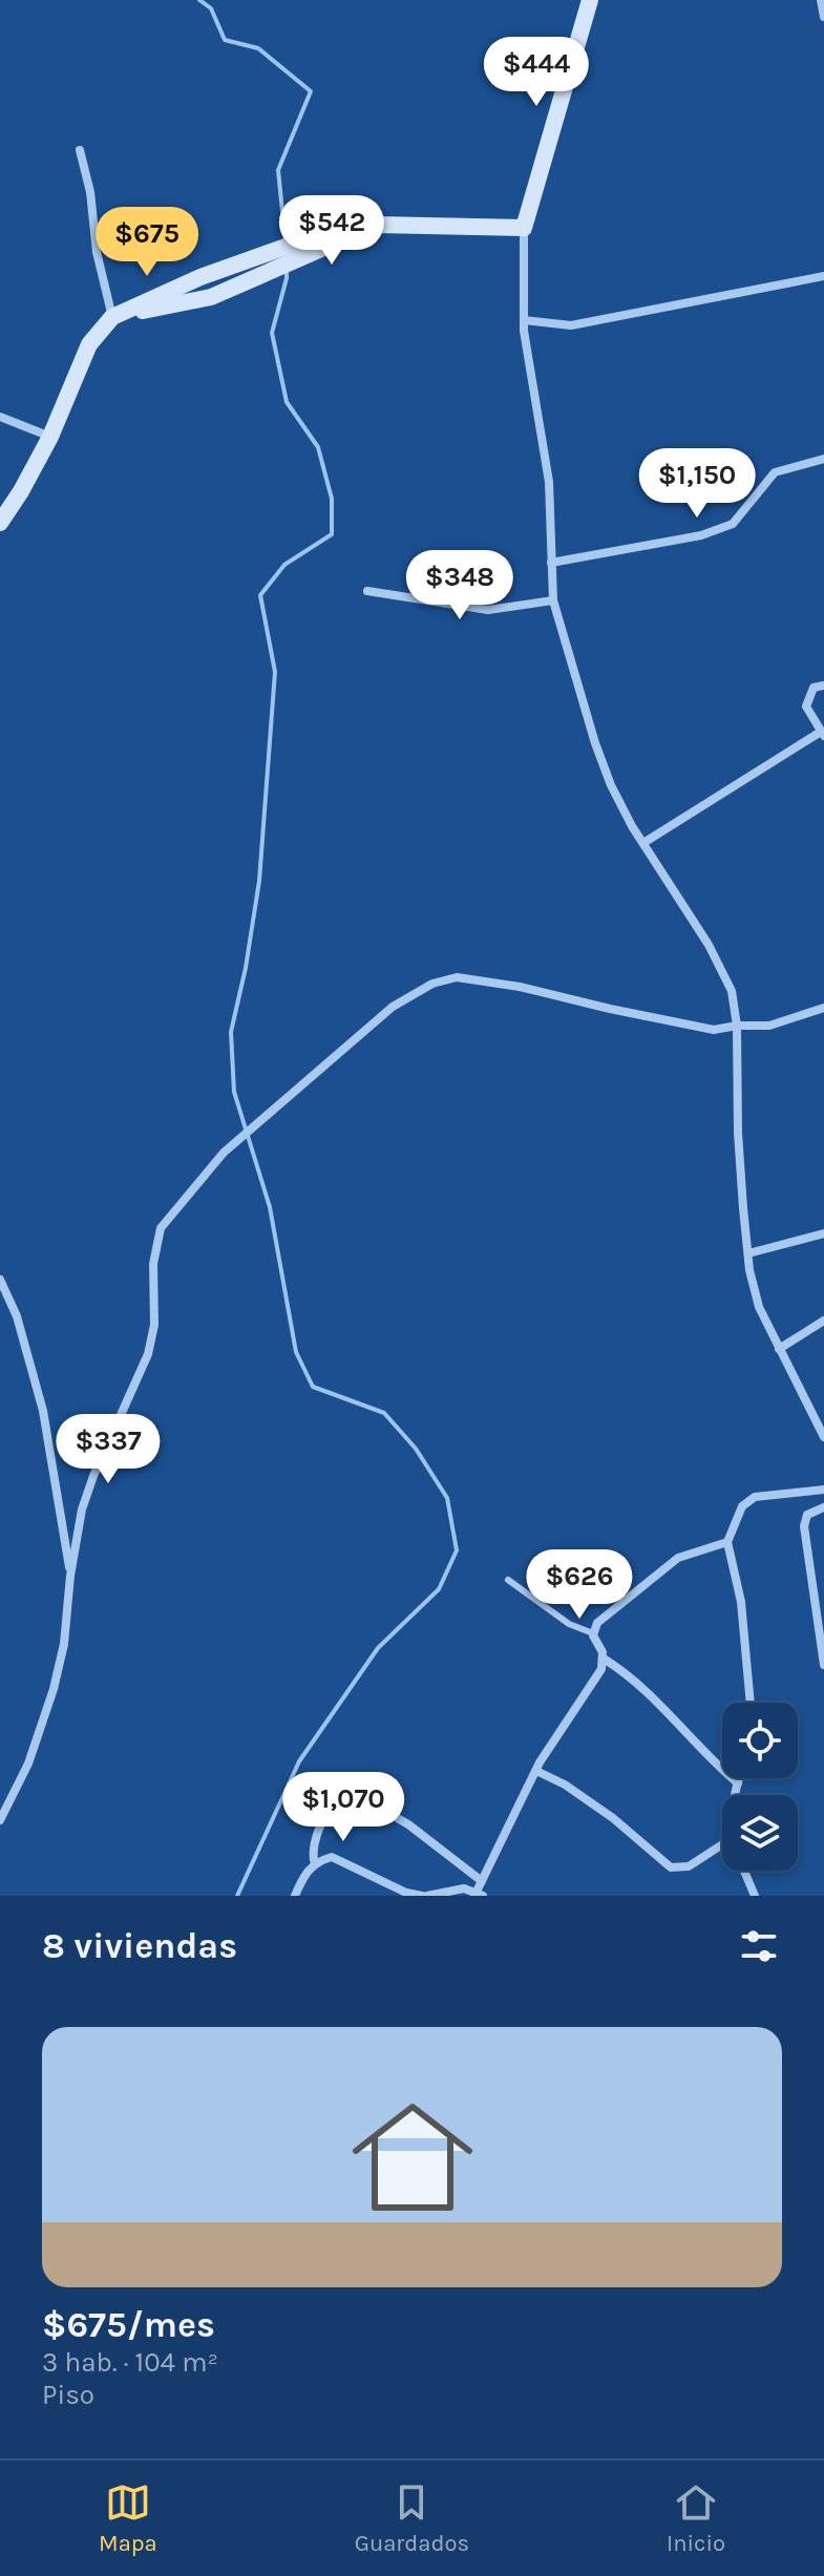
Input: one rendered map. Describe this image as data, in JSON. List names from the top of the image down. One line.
{"page":{"price":["$444","$542","$675","$1,150","$348","$337","$626","$1,070"],"heading":"8 viviendas","list":[{"name":"$675/mes","note":"3 hab. · 104 m² · Piso"}],"tabs":["Mapa","Guardados","Inicio"]}}
